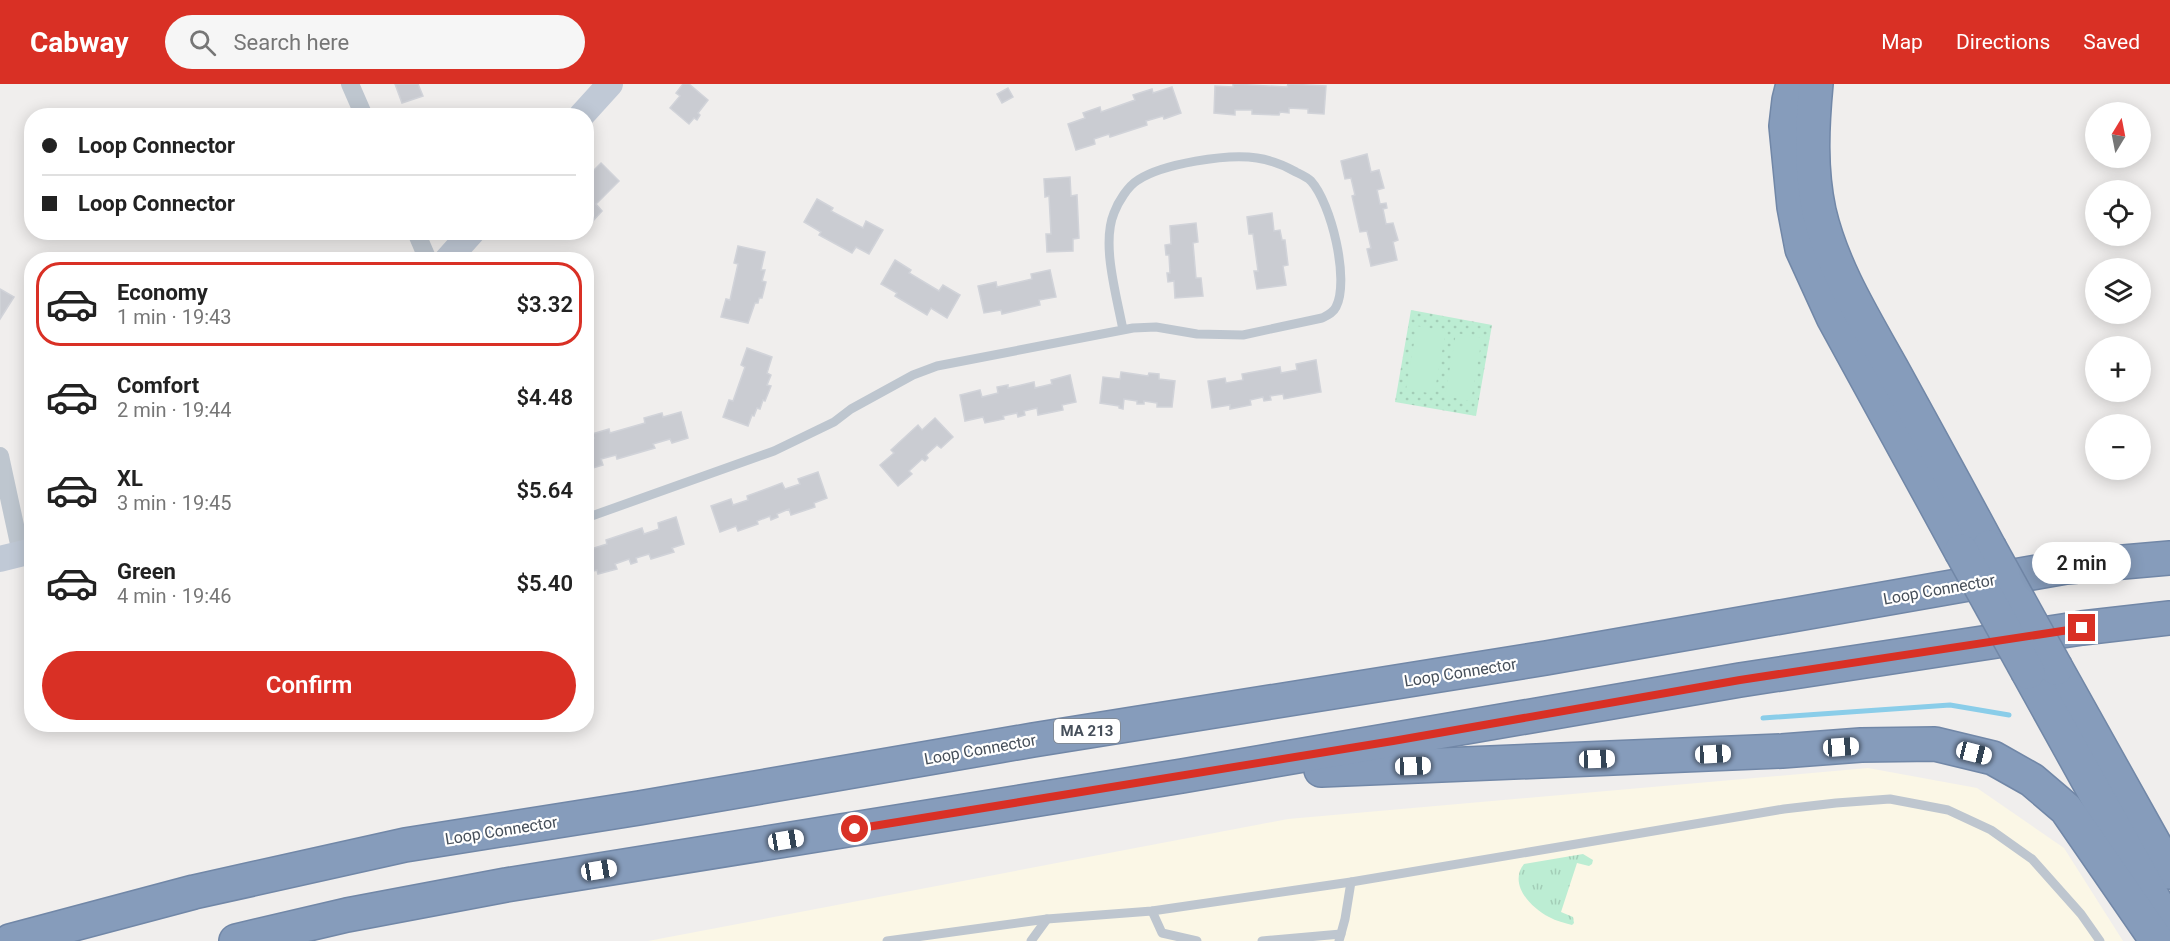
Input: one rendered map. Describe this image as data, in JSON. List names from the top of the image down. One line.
{"streets":{"highway":["Loop Connector","MA 213"]},"north":"top","page":{"header":"Cabway","search":"Search here","nav":["Map","Directions","Saved"],"map_buttons":["+","−"],"banner":["Loop Connector","Loop Connector"],"list":[{"name":"Economy","note":"1 min · 19:43","value":"$3.32"},{"name":"Comfort","note":"2 min · 19:44","value":"$4.48"},{"name":"XL","note":"3 min · 19:45","value":"$5.64"},{"name":"Green","note":"4 min · 19:46","value":"$5.40"}],"bubble":"2 min","buttons":"Confirm"}}
